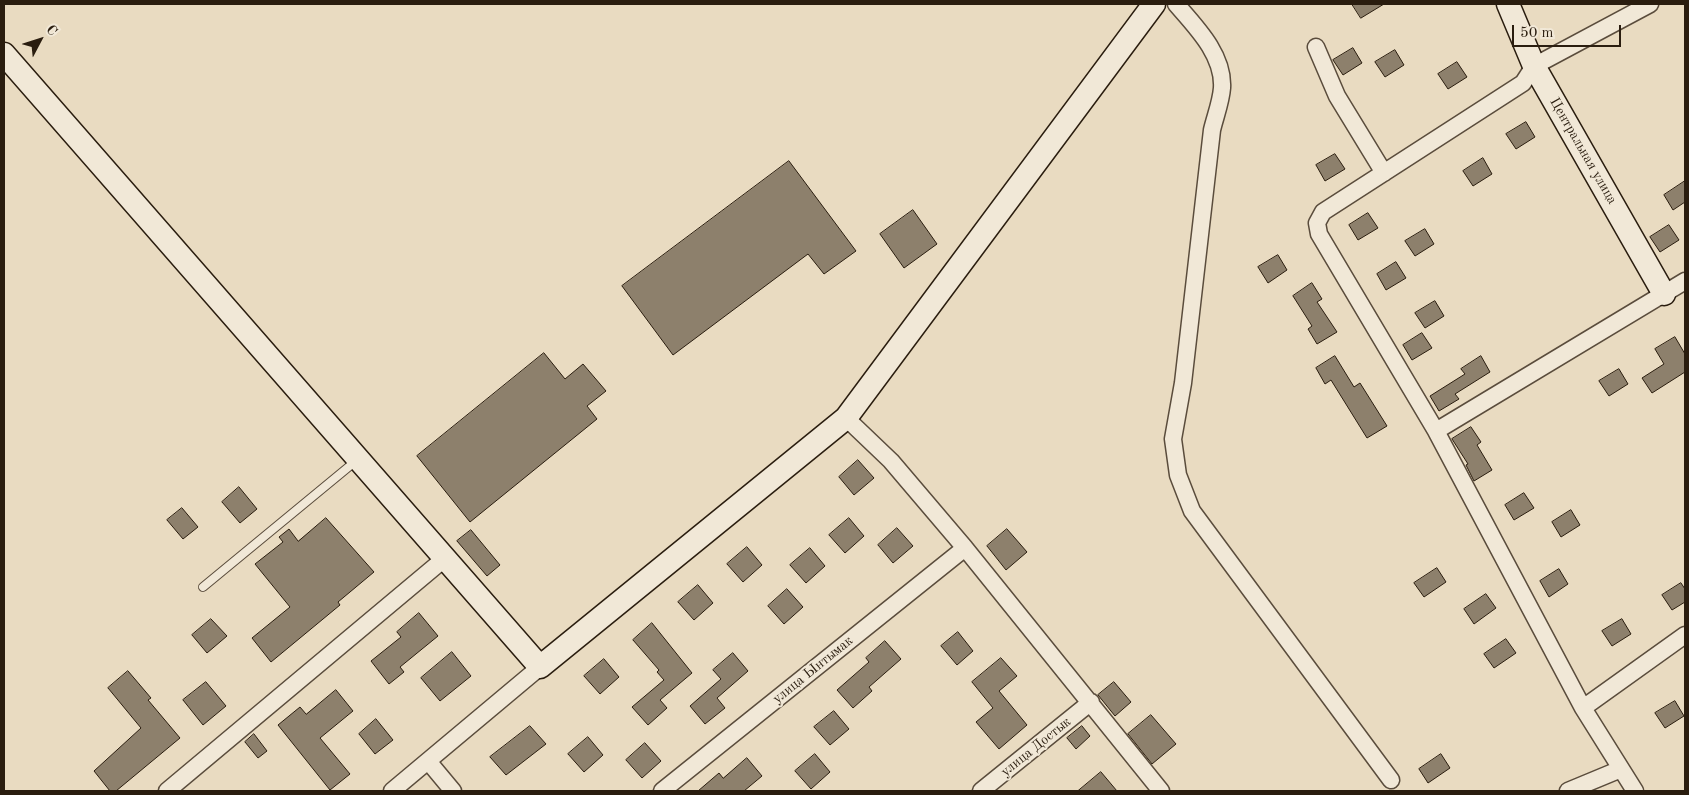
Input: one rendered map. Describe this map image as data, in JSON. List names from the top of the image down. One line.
{"streets":{"street":["Центральная улица","улица Ынтымак","улица Достык"]},"scale_bar":"50 m","north":"top right"}
